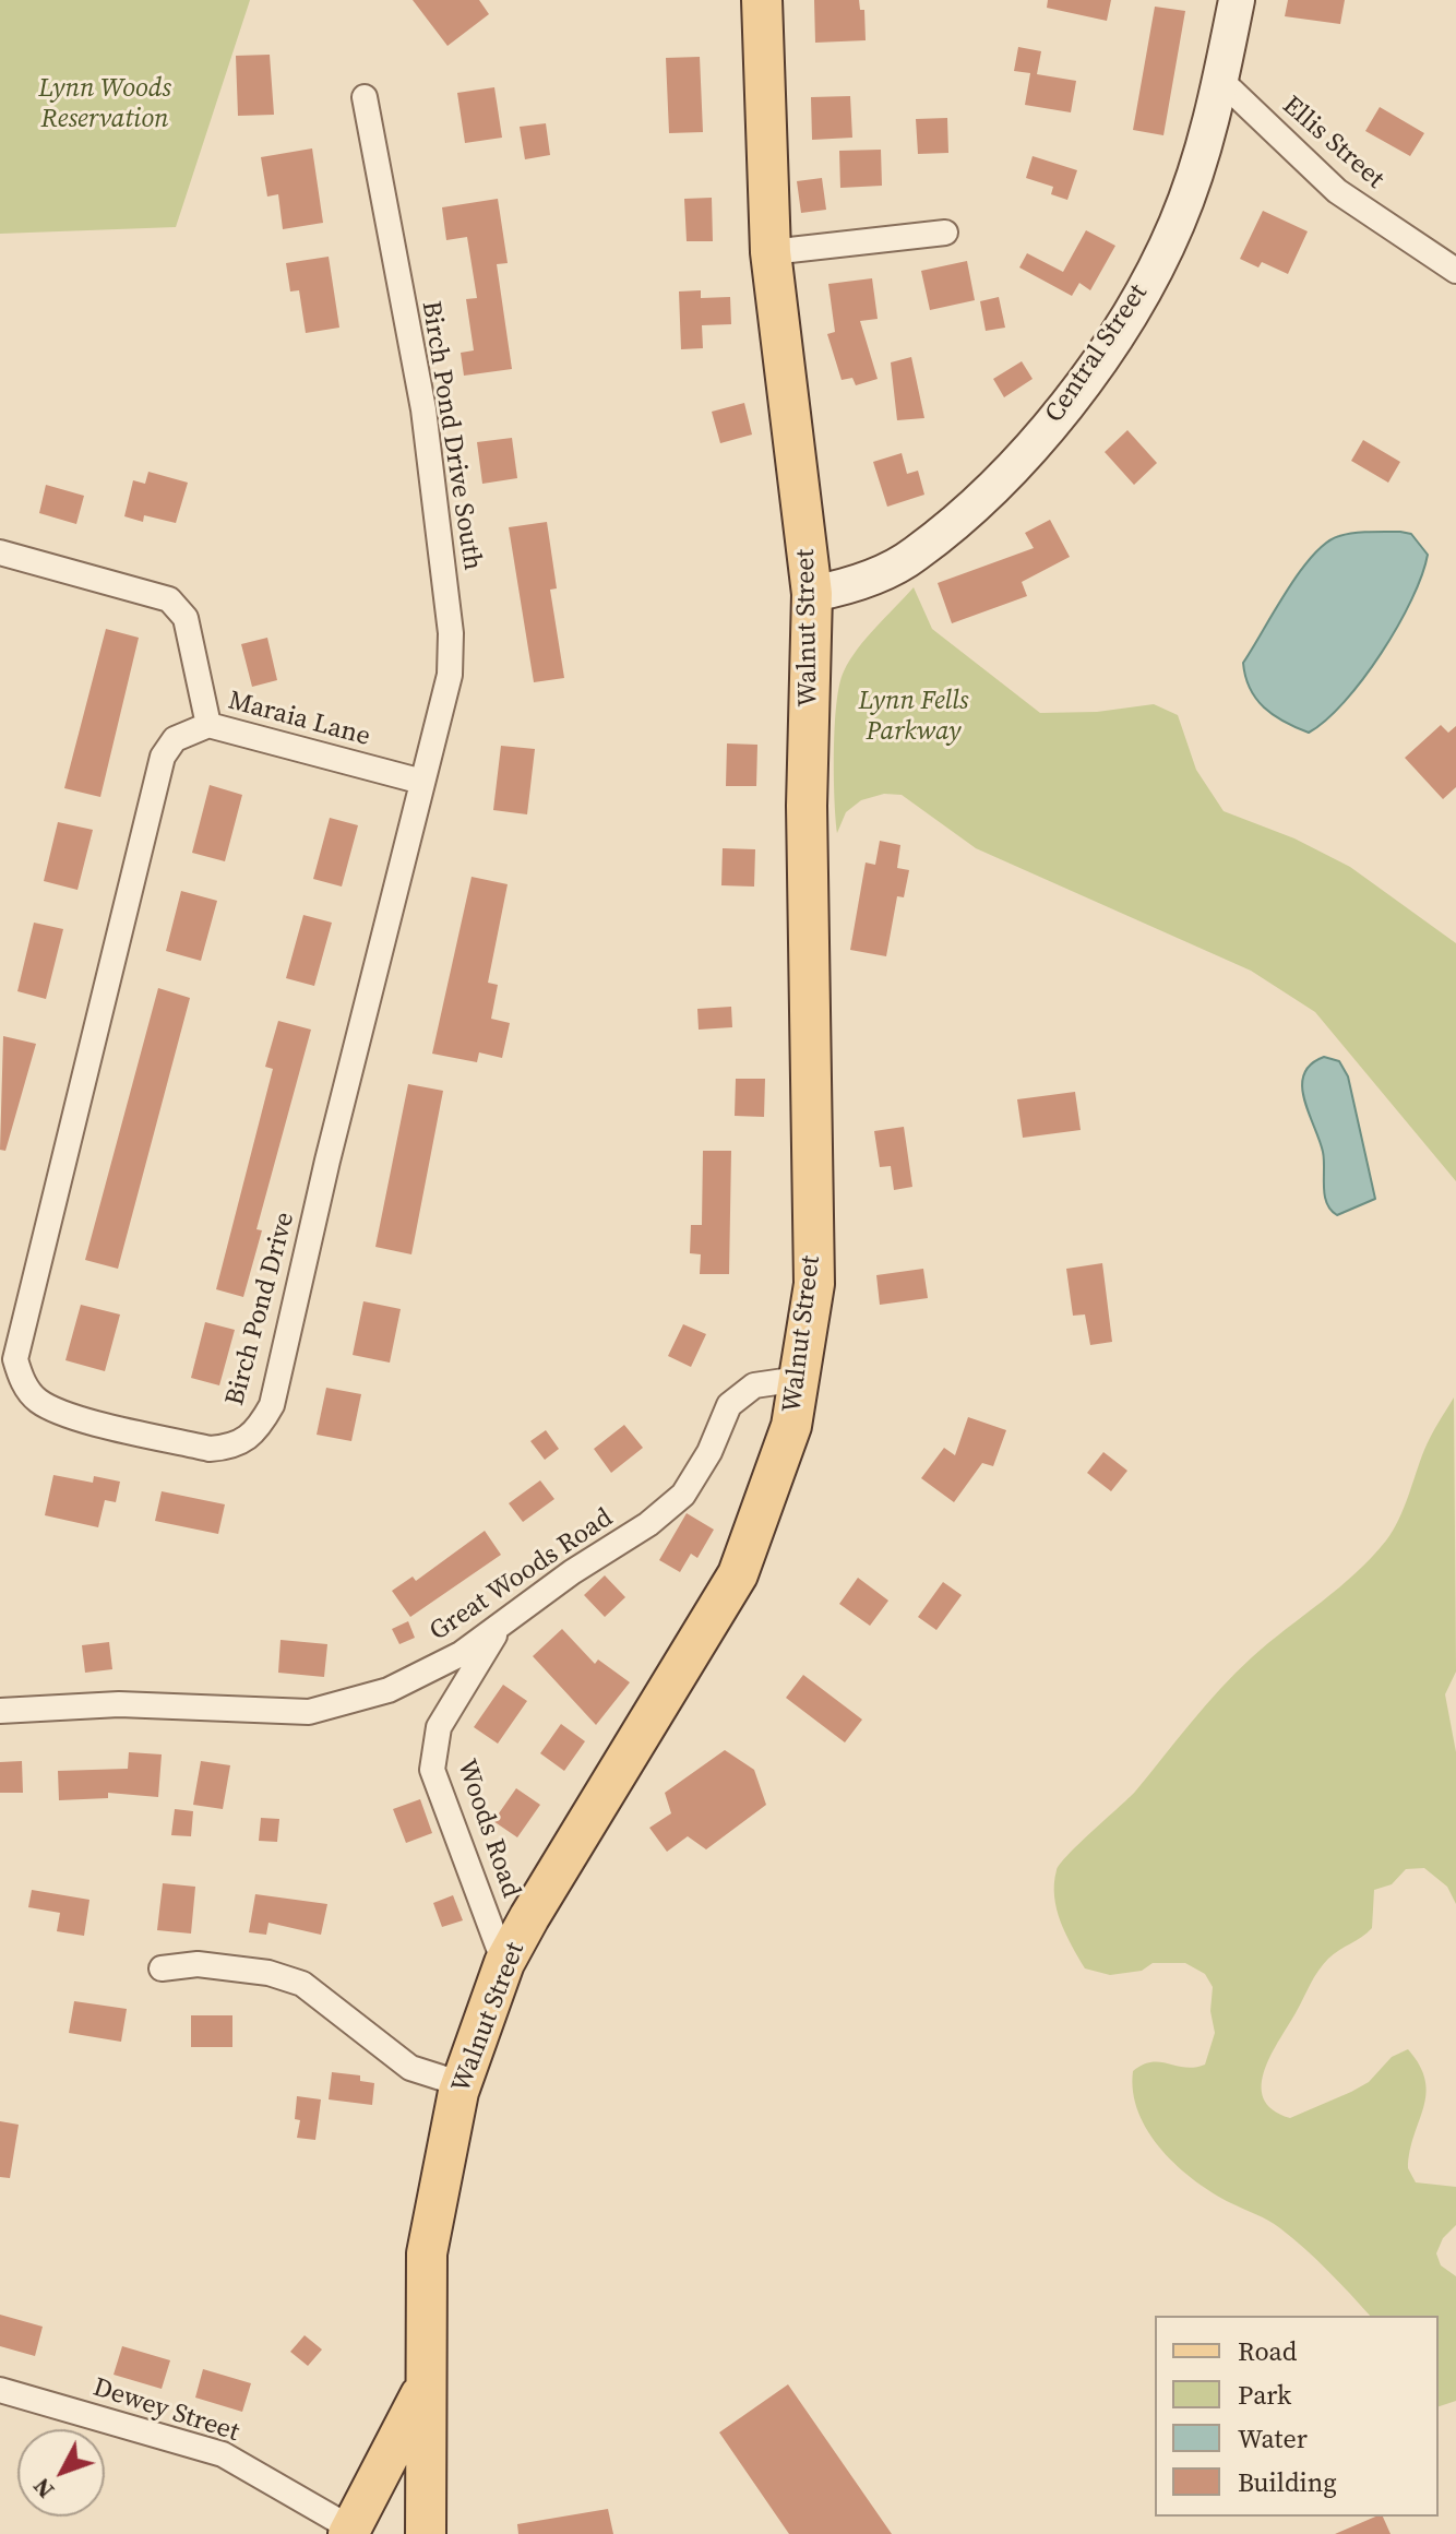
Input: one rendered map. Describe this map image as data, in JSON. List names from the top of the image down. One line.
{"streets":{"main road":["Walnut Street"],"street":["Ellis Street","Central Street","Birch Pond Drive South","Maraia Lane","Birch Pond Drive","Great Woods Road","Woods Road","Dewey Street"]},"crossings":[["Ellis Street","Central Street"],["Central Street","Walnut Street"],["Birch Pond Drive South","Maraia Lane"],["Birch Pond Drive South","Birch Pond Drive"],["Walnut Street","Great Woods Road"],["Walnut Street","Woods Road"],["Maraia Lane","Birch Pond Drive"],["Great Woods Road","Woods Road"]],"parks":["Lynn Woods Reservation","Lynn Fells Parkway"],"legend":["Road","Park","Water","Building"],"north":"bottom left"}
